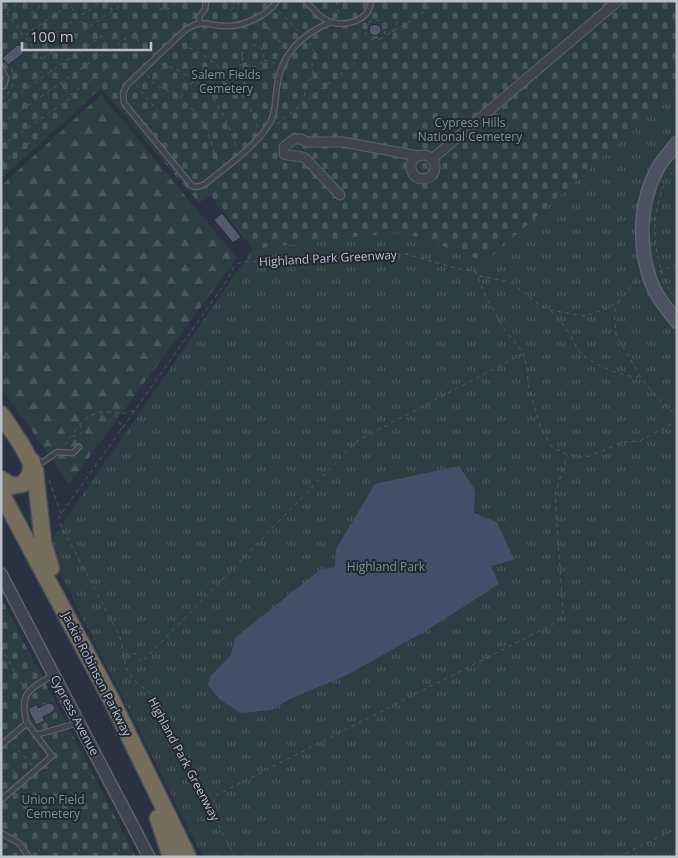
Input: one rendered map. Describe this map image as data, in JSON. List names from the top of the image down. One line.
{"streets":{"highway":["Jackie Robinson Parkway"],"street":["Cypress Avenue"],"path":["Highland Park Greenway"]},"parks":["Salem Fields Cemetery","Cypress Hills National Cemetery","Highland Park","Union Field Cemetery"],"scale_bar":"100 m"}
